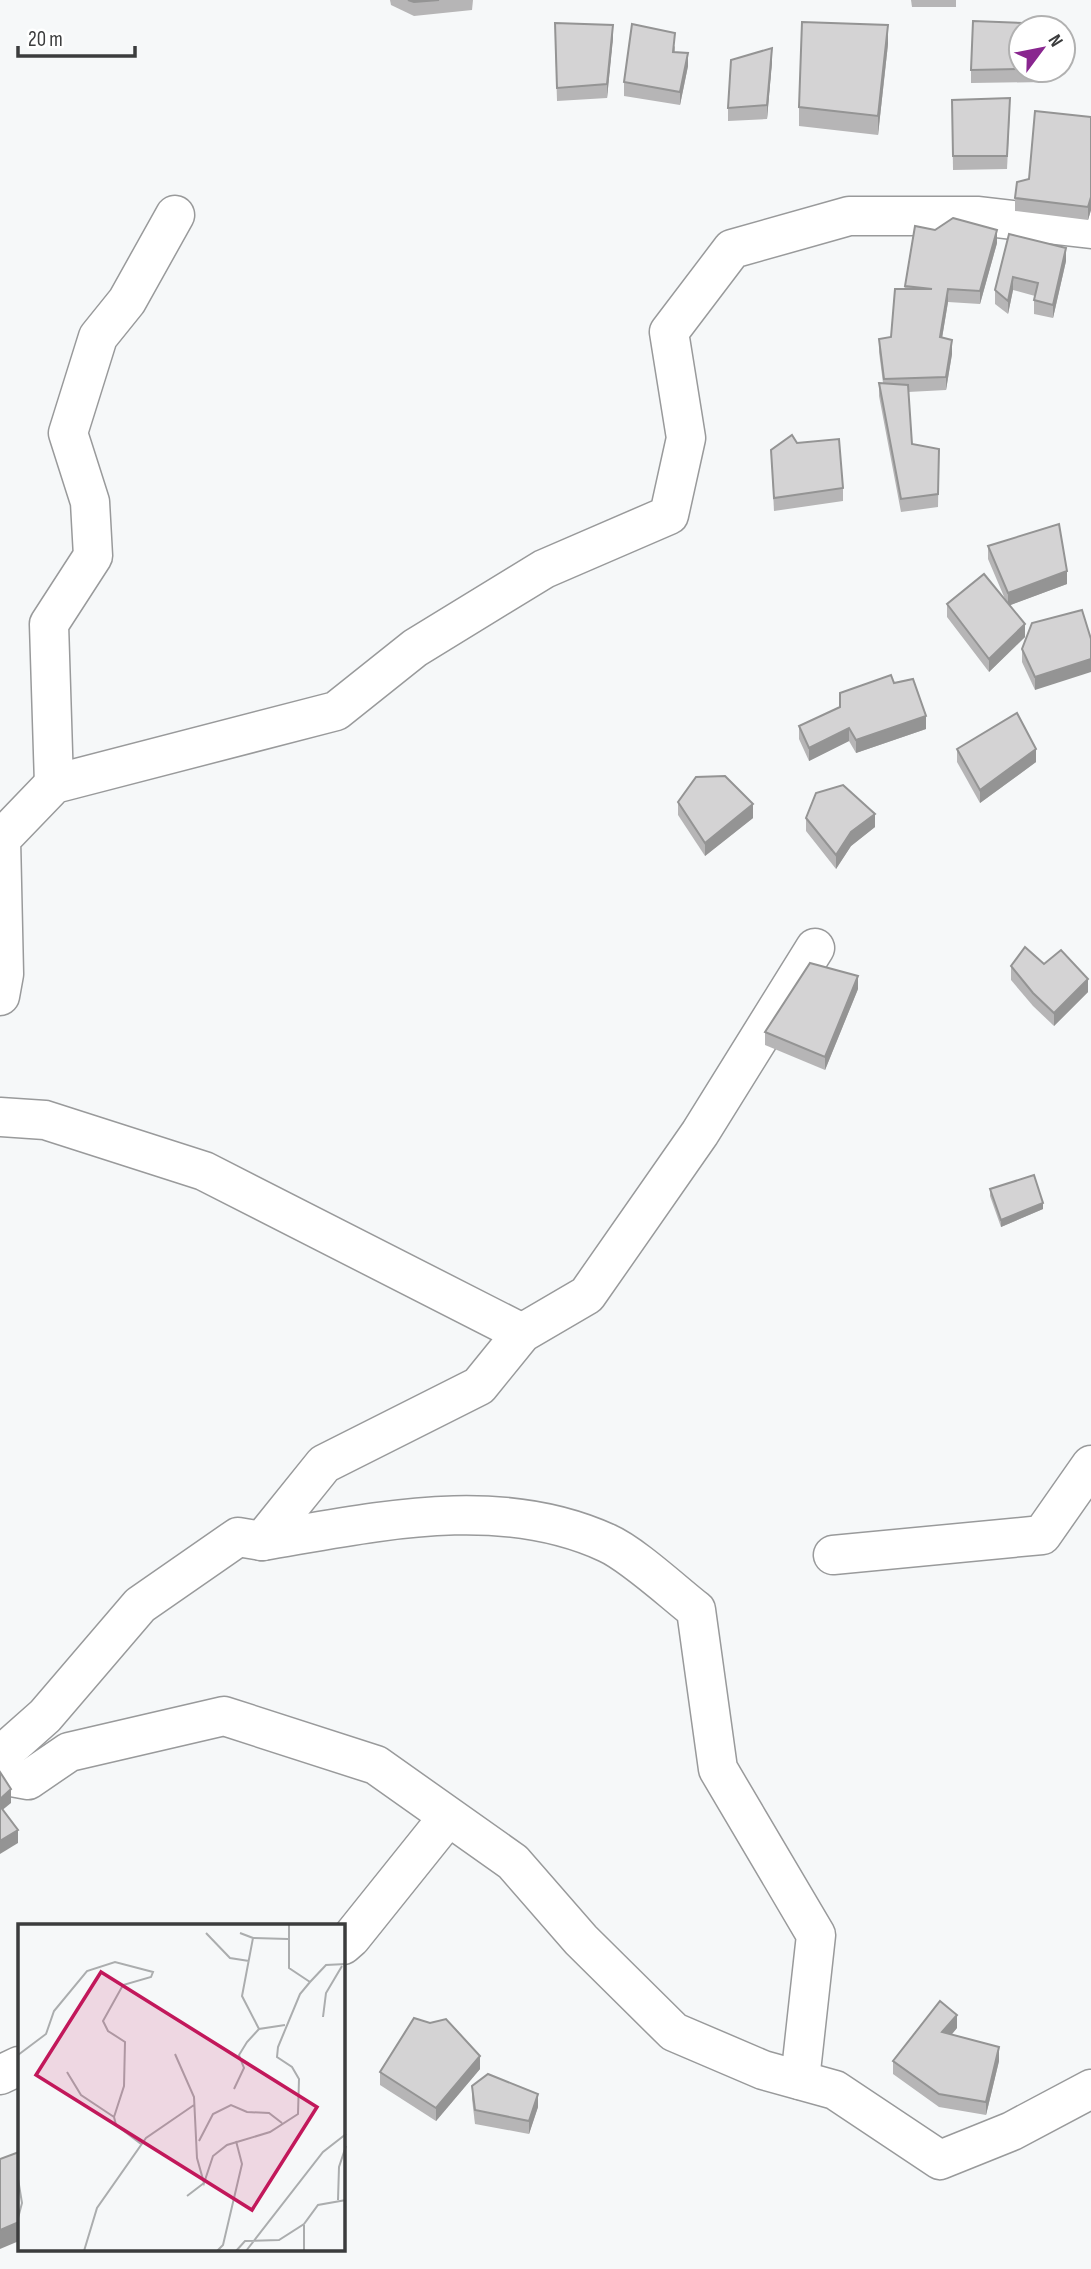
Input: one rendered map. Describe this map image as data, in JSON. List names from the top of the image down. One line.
{"scale_bar":"20 m","north":"top right"}
